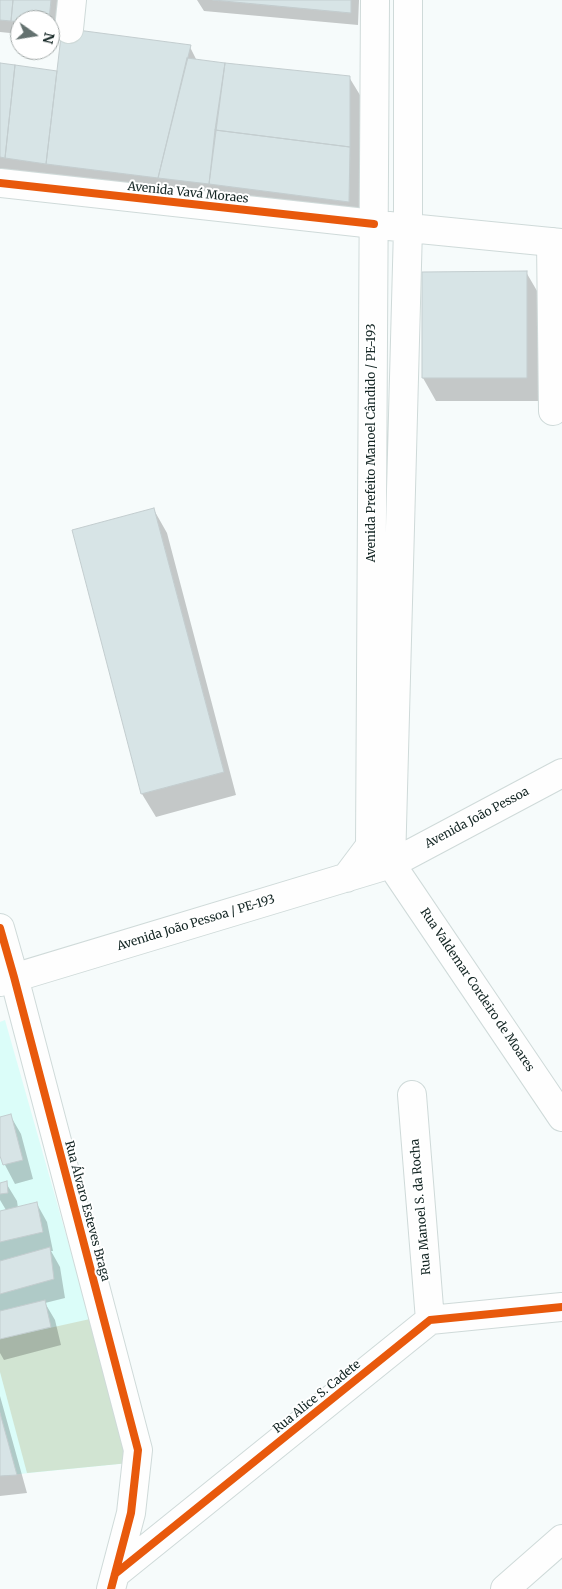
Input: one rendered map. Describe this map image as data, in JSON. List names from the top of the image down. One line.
{"streets":{"main road":["Avenida Vavá Moraes","Avenida Prefeito Manoel Cândido / PE-193","Avenida João Pessoa","Avenida João Pessoa / PE-193","Rua Valdemar Cordeiro de Moares","Rua Manoel S. da Rocha","Rua Álvaro Esteves Braga","Rua Alice S. Cadete"]},"crossings":[["Avenida Vavá Moraes","Avenida Prefeito Manoel Cândido / PE-193"],["Avenida Prefeito Manoel Cândido / PE-193","Avenida João Pessoa / PE-193"],["Avenida João Pessoa","Avenida João Pessoa / PE-193"],["Avenida João Pessoa","Rua Valdemar Cordeiro de Moares"],["Avenida João Pessoa / PE-193","Rua Valdemar Cordeiro de Moares"],["Avenida João Pessoa / PE-193","Rua Álvaro Esteves Braga"],["Rua Manoel S. da Rocha","Rua Alice S. Cadete"],["Rua Álvaro Esteves Braga","Rua Alice S. Cadete"]],"north":"right"}
